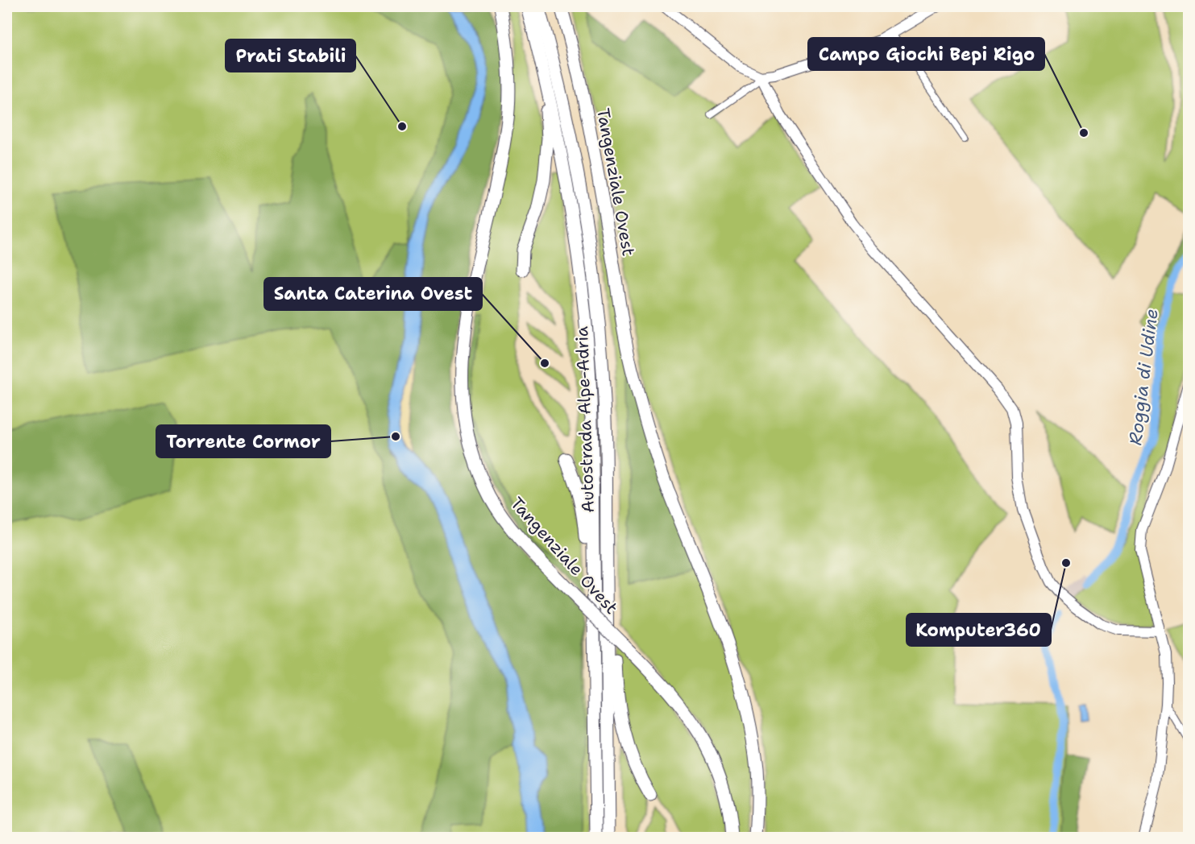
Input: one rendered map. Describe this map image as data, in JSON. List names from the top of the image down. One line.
{"streets":{"highway":["Tangenziale Ovest","Autostrada Alpe-Adria"]},"water":["Roggia di Udine"],"places":["Prati Stabili","Campo Giochi Bepi Rigo","Santa Caterina Ovest","Torrente Cormor","Komputer360"]}
